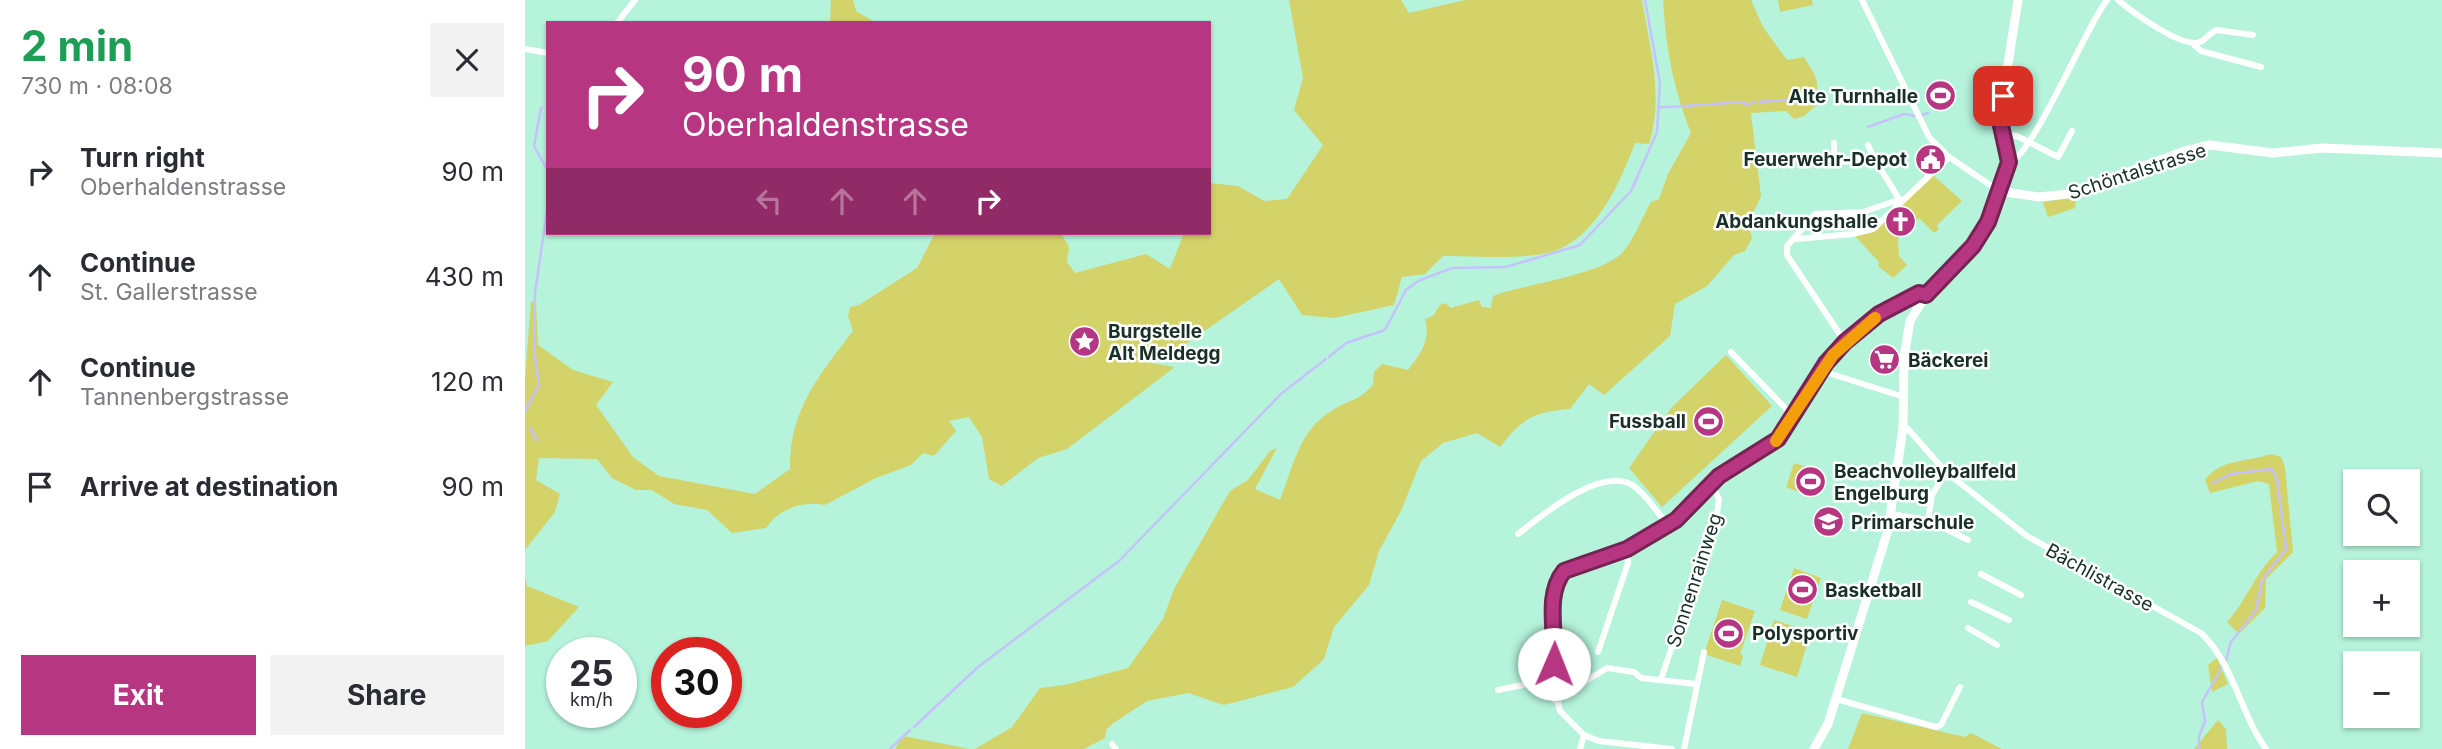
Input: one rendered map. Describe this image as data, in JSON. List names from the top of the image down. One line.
{"streets":{"street":["Schöntalstrasse","Bächlistrasse","Sonnenrainweg"]},"places":{"sports":["Alte Turnhalle","Fussball","Beachvolleyballfeld Engelburg","Basketball","Polysportiv"],"public building":["Feuerwehr-Depot"],"church":["Abdankungshalle"],"place":["Burgstelle Alt Meldegg"],"supermarket":["Bäckerei"],"school or university":["Primarschule"]},"page":{"heading":["2 min","730 m · 08:08"],"turn":["90 m","Oberhaldenstrasse"],"list":[{"name":"Turn right","note":"Oberhaldenstrasse","value":"90 m"},{"name":"Continue","note":"St. Gallerstrasse","value":"430 m"},{"name":"Continue","note":"Tannenbergstrasse","value":"120 m"},{"name":"Arrive at destination","value":"90 m"}],"map_buttons":["+","−"],"speed":"25 km/h","limit":"30","buttons":["Exit","Share"]}}
